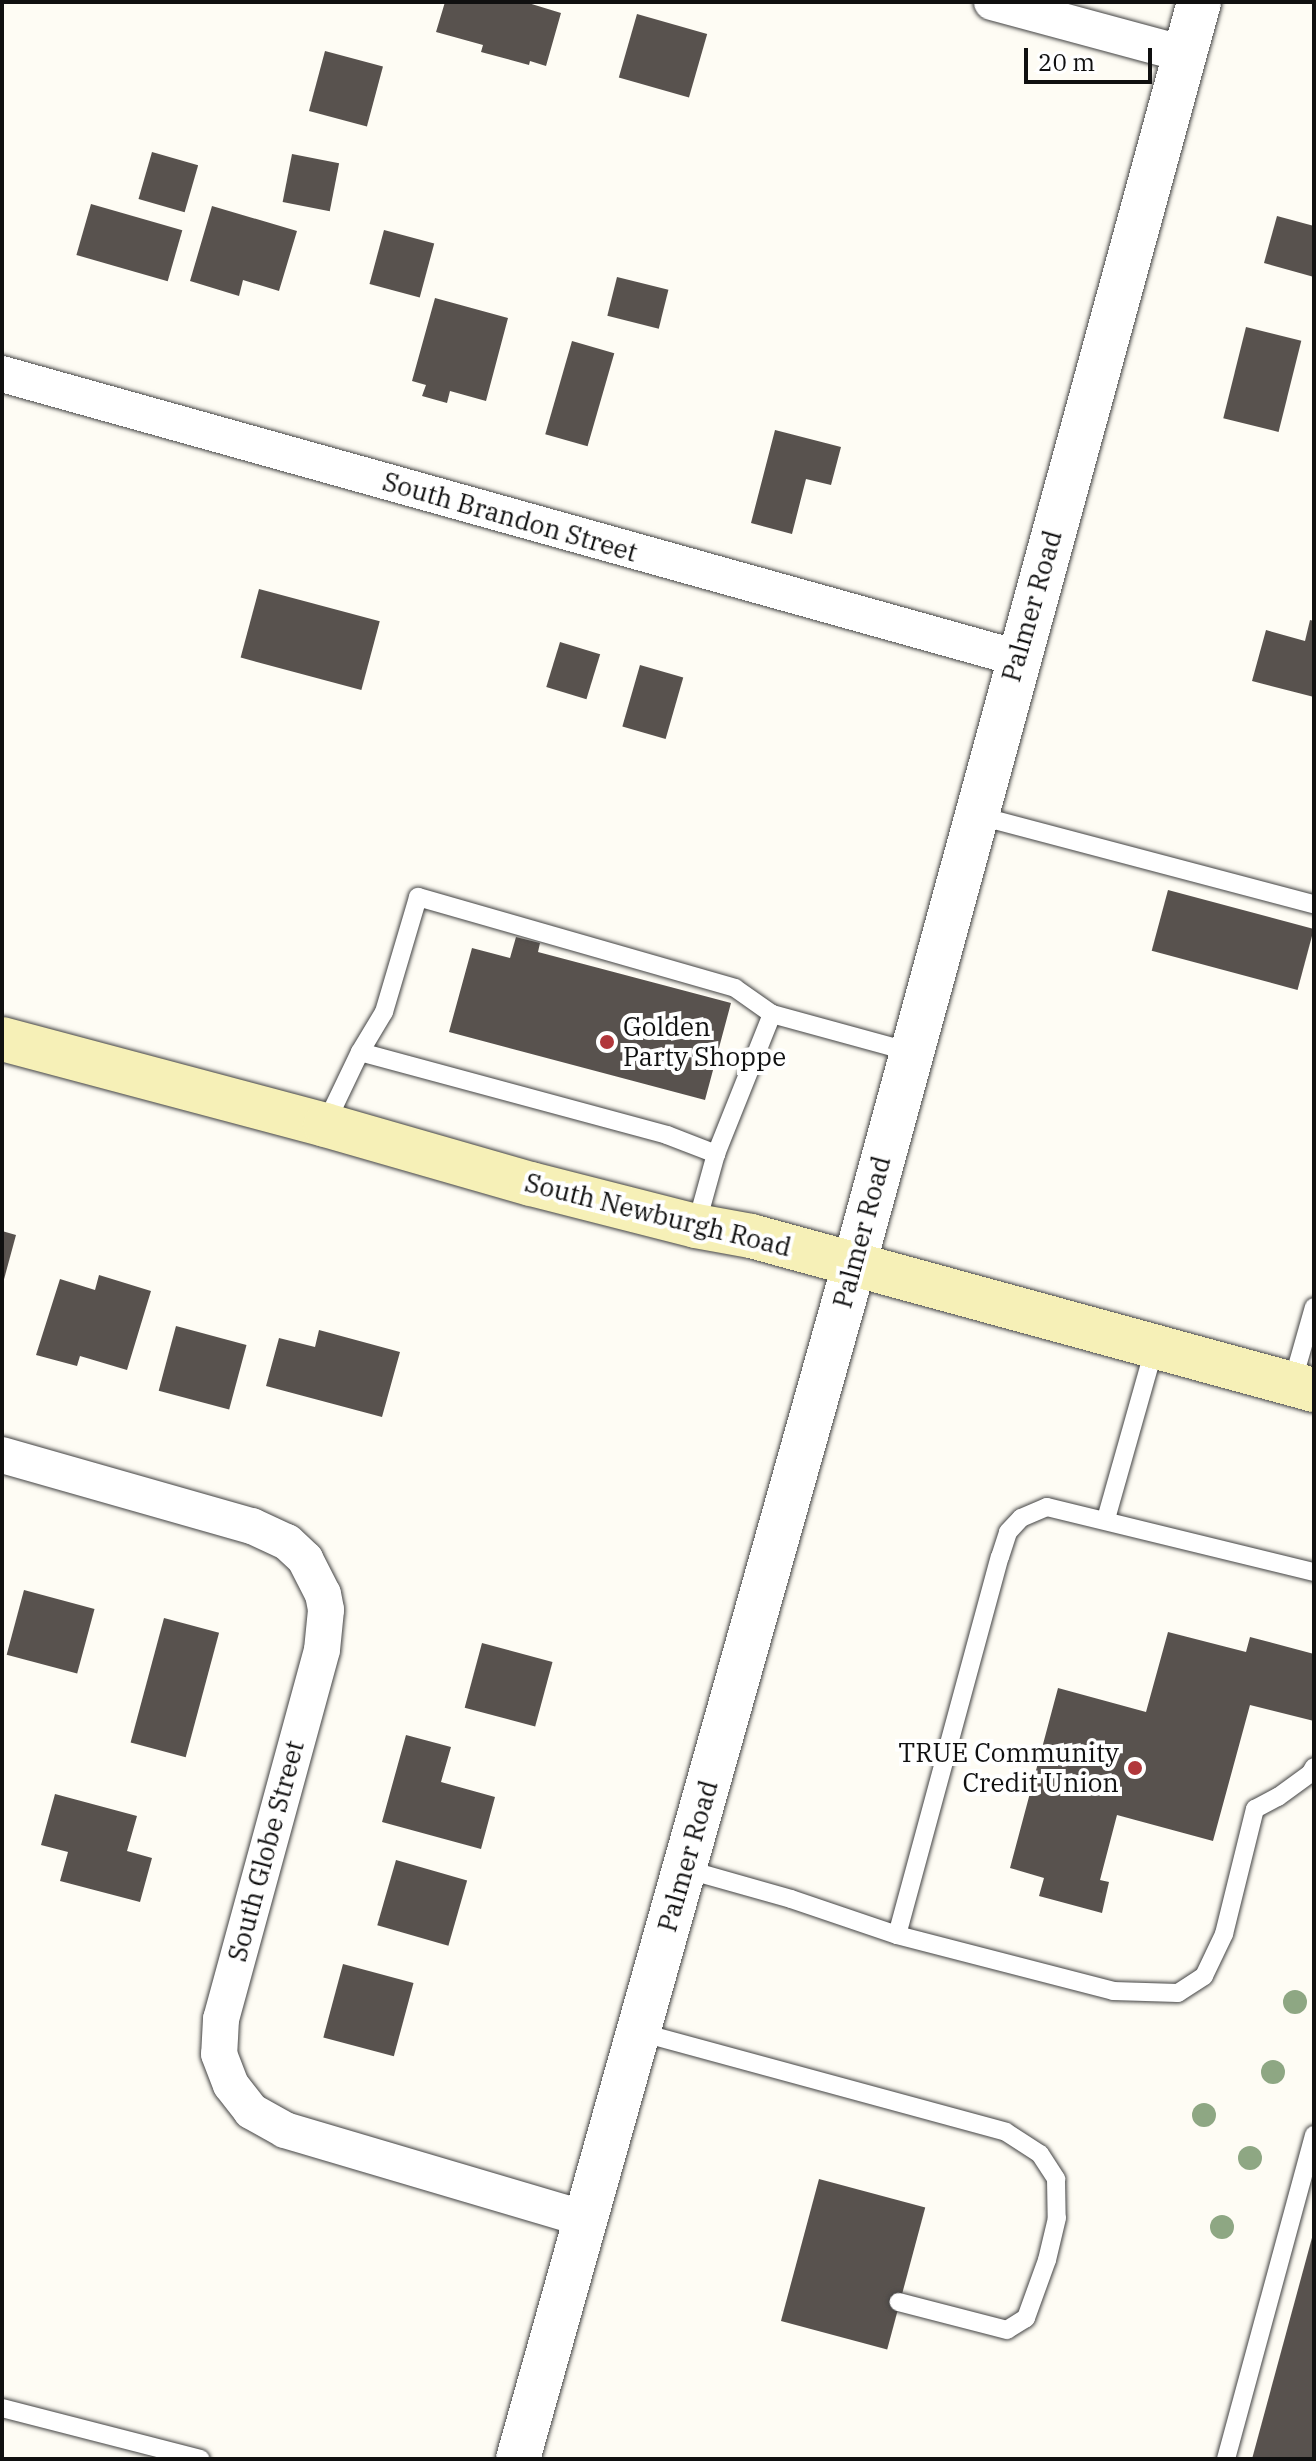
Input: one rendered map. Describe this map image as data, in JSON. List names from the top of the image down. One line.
{"streets":{"main road":["South Newburgh Road"],"street":["South Brandon Street","Palmer Road","South Globe Street"]},"crossings":[["South Brandon Street","Palmer Road"],["Palmer Road","South Newburgh Road"],["Palmer Road","South Globe Street"]],"places":["Golden Party Shoppe","TRUE Community Credit Union"],"scale_bar":"20 m"}
